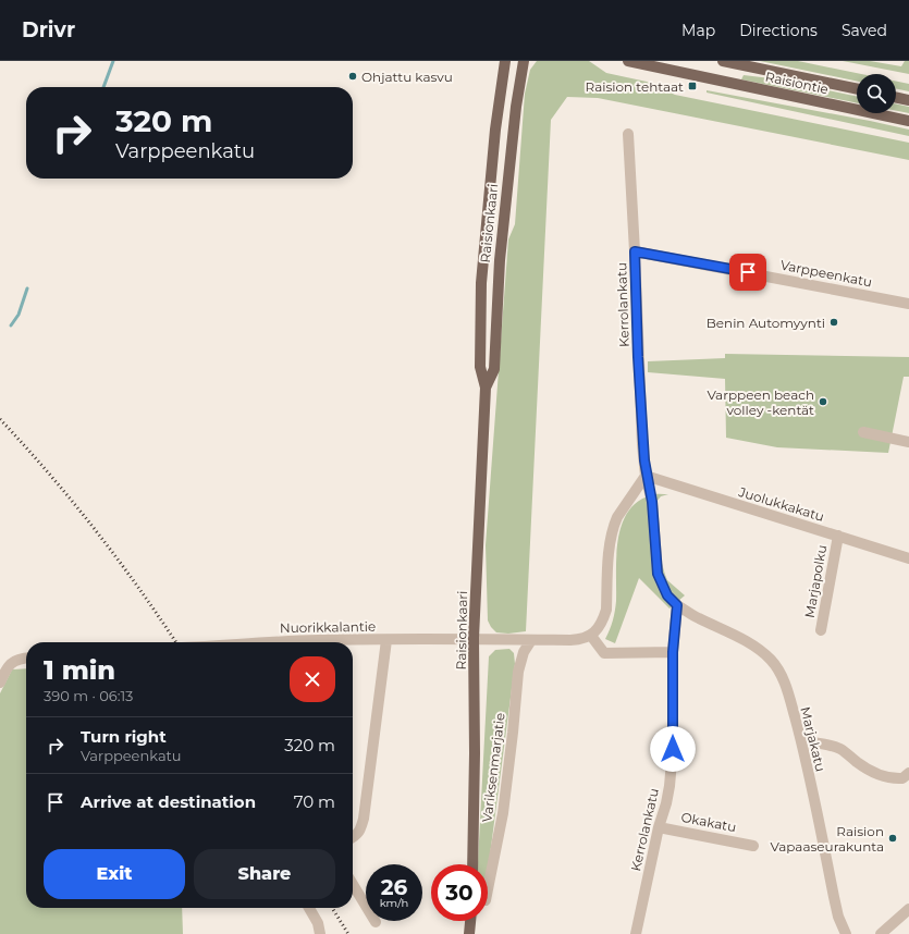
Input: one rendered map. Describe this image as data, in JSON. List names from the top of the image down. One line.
{"streets":{"main road":["Raisiontie","Raisionkaari"],"street":["Varppeenkatu","Kerrolankatu","Juolukkakatu","Marjapolku","Nuorikkalantie","Marjakatu","Variksenmarjatie","Okakatu"]},"crossings":[["Raisionkaari","Nuorikkalantie"],["Varppeenkatu","Kerrolankatu"],["Kerrolankatu","Juolukkakatu"],["Kerrolankatu","Marjakatu"],["Kerrolankatu","Okakatu"],["Juolukkakatu","Marjapolku"]],"places":{"other":["Ohjattu kasvu","Benin Automyynti","Varppeen beach volley -kentät","Raision Vapaaseurakunta"],"transit":["Raision tehtaat"]},"page":{"header":"Drivr","nav":["Map","Directions","Saved"],"turn":["320 m","Varppeenkatu"],"heading":["1 min","390 m · 06:13"],"list":[{"name":"Turn right","note":"Varppeenkatu","value":"320 m"},{"name":"Arrive at destination","value":"70 m"}],"buttons":["Exit","Share"],"speed":"26 km/h","limit":"30"}}
